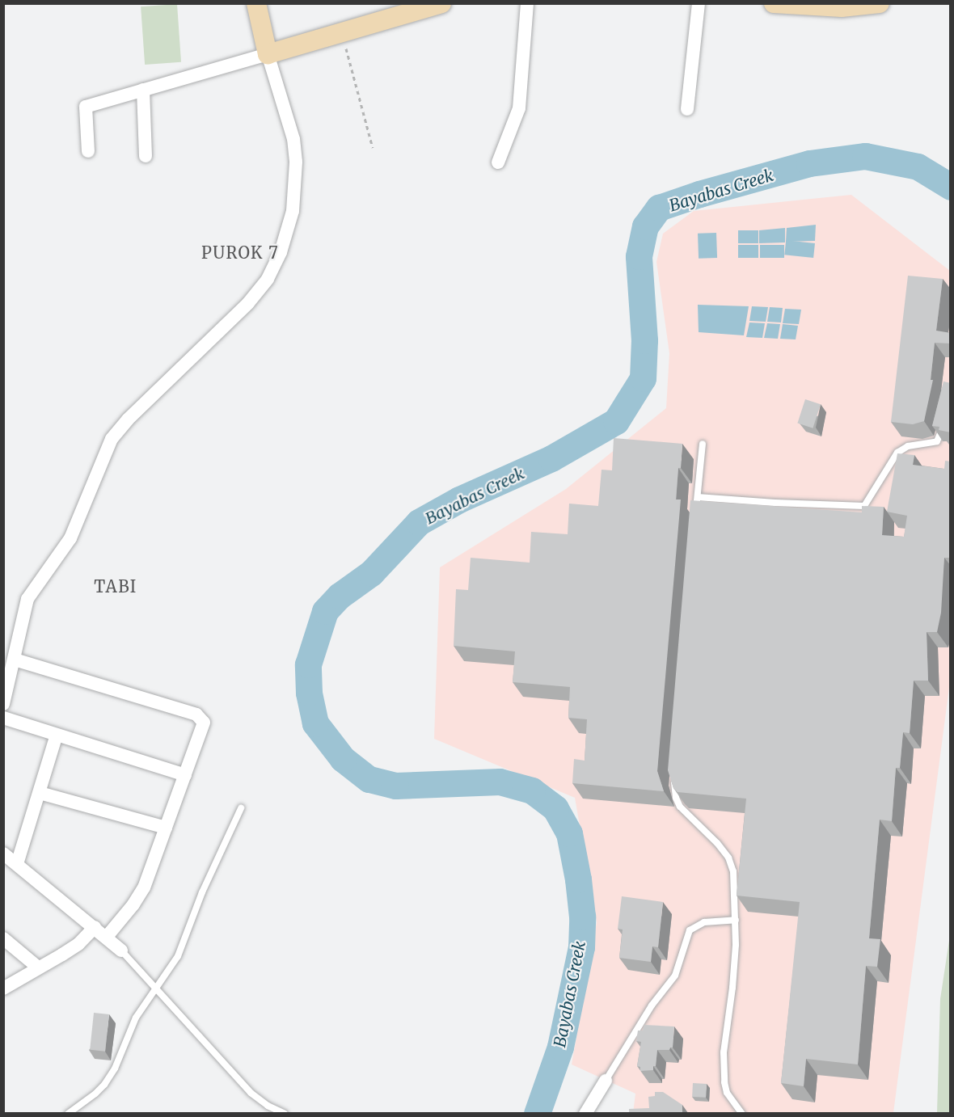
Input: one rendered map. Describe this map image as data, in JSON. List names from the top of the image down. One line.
{"districts":["PUROK 7","TABI"],"water":["Bayabas Creek"]}
